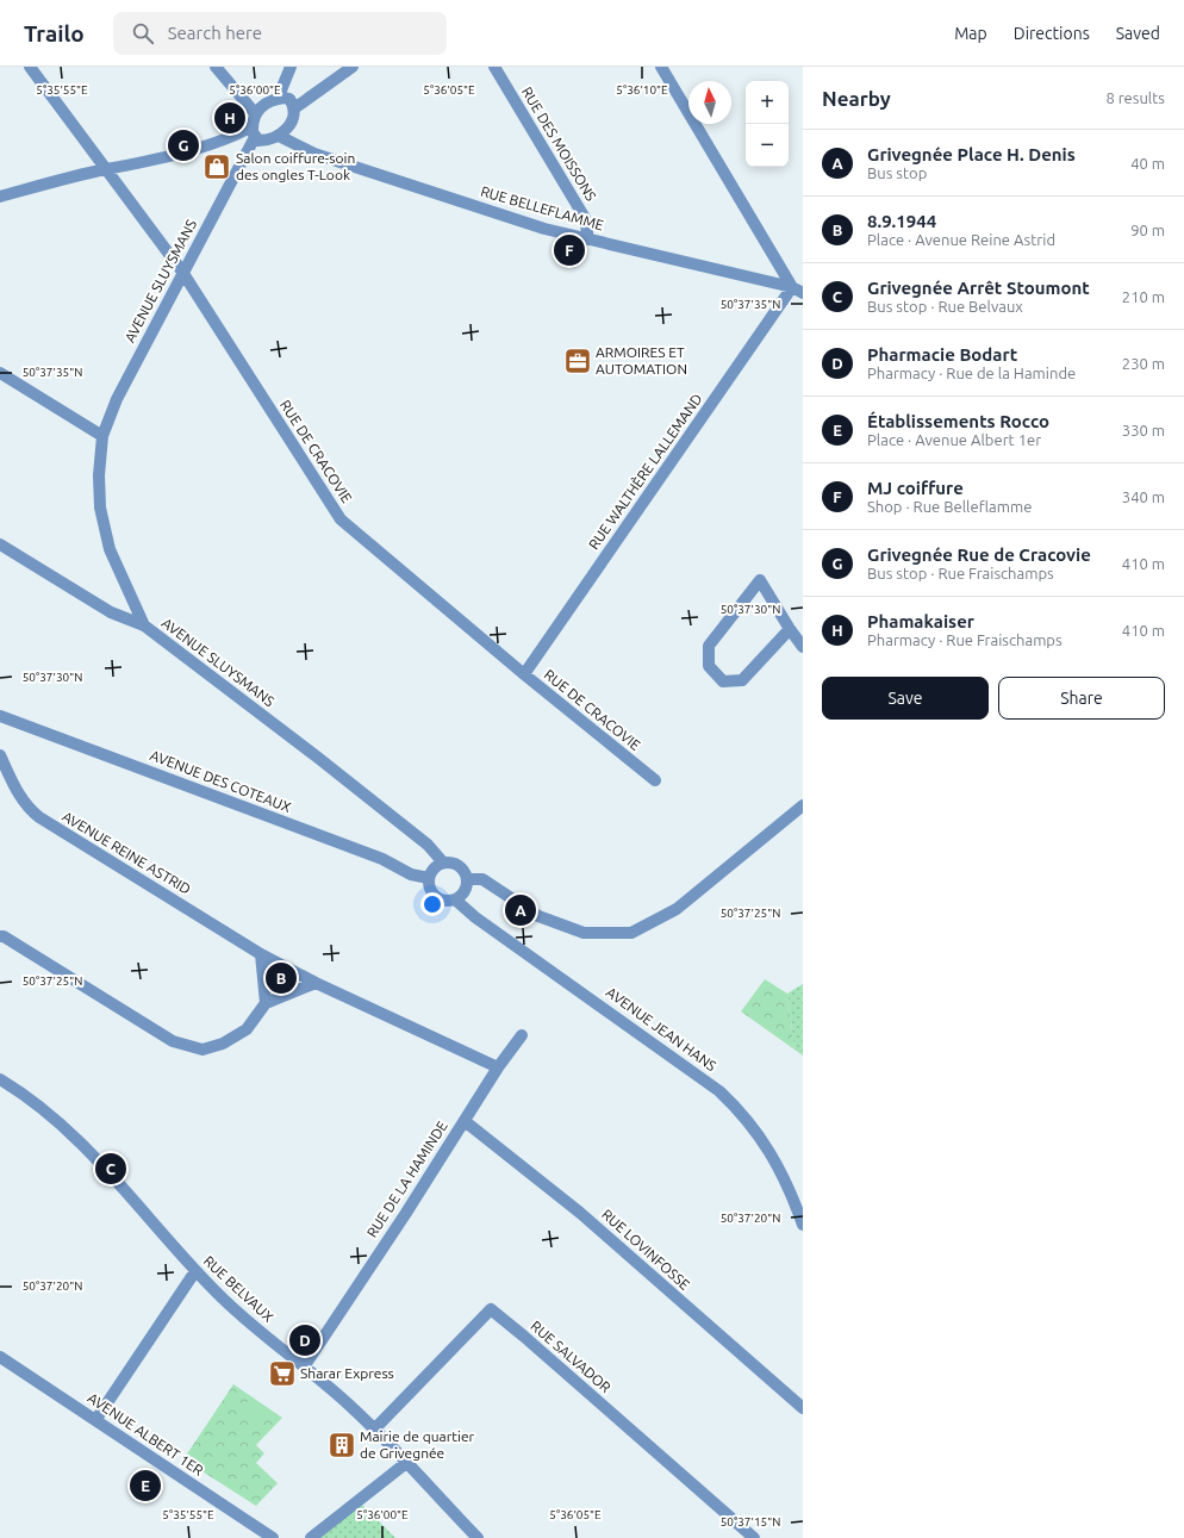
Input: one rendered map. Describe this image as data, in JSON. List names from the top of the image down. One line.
{"streets":{"street":["RUE DES MOISSONS","RUE BELLEFLAMME","AVENUE SLUYSMANS","RUE DE CRACOVIE","RUE WALTHÈRE LALLEMAND","AVENUE DES COTEAUX","AVENUE REINE ASTRID","AVENUE JEAN HANS","RUE DE LA HAMINDE","RUE LOVINFOSSE","RUE BELVAUX","RUE SALVADOR","AVENUE ALBERT 1ER"]},"crossings":[["RUE DES MOISSONS","RUE BELLEFLAMME"],["RUE BELLEFLAMME","AVENUE SLUYSMANS"],["RUE BELLEFLAMME","RUE WALTHÈRE LALLEMAND"],["AVENUE SLUYSMANS","RUE DE CRACOVIE"],["AVENUE SLUYSMANS","AVENUE DES COTEAUX"],["AVENUE SLUYSMANS","AVENUE JEAN HANS"],["RUE DE CRACOVIE","RUE WALTHÈRE LALLEMAND"],["AVENUE DES COTEAUX","AVENUE JEAN HANS"],["AVENUE REINE ASTRID","RUE DE LA HAMINDE"],["RUE DE LA HAMINDE","RUE LOVINFOSSE"],["RUE DE LA HAMINDE","RUE BELVAUX"],["RUE BELVAUX","RUE SALVADOR"]],"places":{"shop":["Salon coiffure-soin des ongles T-Look"],"office":["ARMOIRES ET AUTOMATION"],"supermarket":["Sharar Express"],"building":["Mairie de quartier de Grivegnée"]},"north":"top","page":{"header":"Trailo","search":"Search here","nav":["Map","Directions","Saved"],"heading":["Nearby","8 results"],"map_buttons":["+","−"],"pins":["H","G","F","A","B","C","D","E"],"list":[{"mark":"A","name":"Grivegnée Place H. Denis","note":"Bus stop","value":"40 m"},{"mark":"B","name":"8.9.1944","note":"Place · Avenue Reine Astrid","value":"90 m"},{"mark":"C","name":"Grivegnée Arrêt Stoumont","note":"Bus stop · Rue Belvaux","value":"210 m"},{"mark":"D","name":"Pharmacie Bodart","note":"Pharmacy · Rue de la Haminde","value":"230 m"},{"mark":"E","name":"Établissements Rocco","note":"Place · Avenue Albert 1er","value":"330 m"},{"mark":"F","name":"MJ coiffure","note":"Shop · Rue Belleflamme","value":"340 m"},{"mark":"G","name":"Grivegnée Rue de Cracovie","note":"Bus stop · Rue Fraischamps","value":"410 m"},{"mark":"H","name":"Phamakaiser","note":"Pharmacy · Rue Fraischamps","value":"410 m"}],"buttons":["Save","Share"]},"coordinates":["5°35'55\"E","5°36'00\"E","5°36'05\"E","5°36'10\"E","50°37'35\"N","50°37'30\"N","50°37'25\"N","50°37'20\"N","50°37'15\"N"]}
